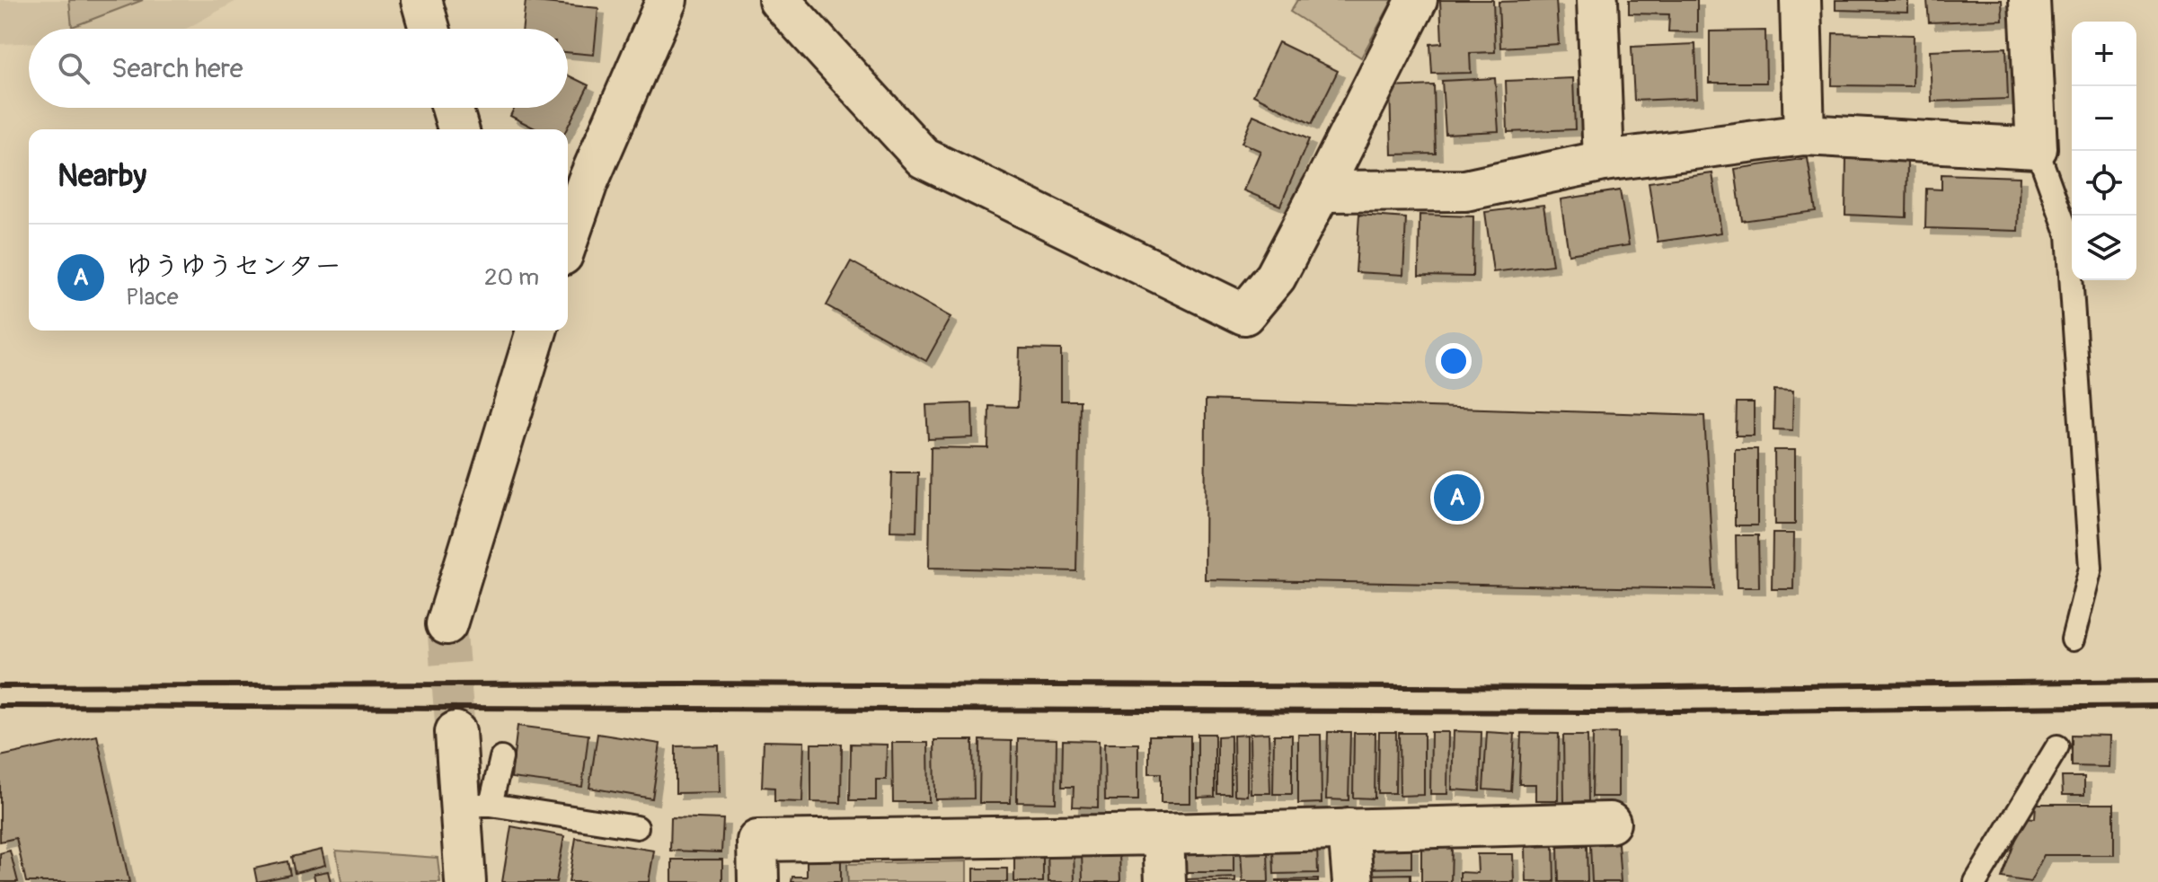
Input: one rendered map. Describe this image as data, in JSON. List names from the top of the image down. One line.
{"page":{"map_buttons":["+","−"],"search":"Search here","heading":"Nearby","list":[{"mark":"A","name":"ゆうゆうセンター","note":"Place","value":"20 m"}],"pins":"A"}}
